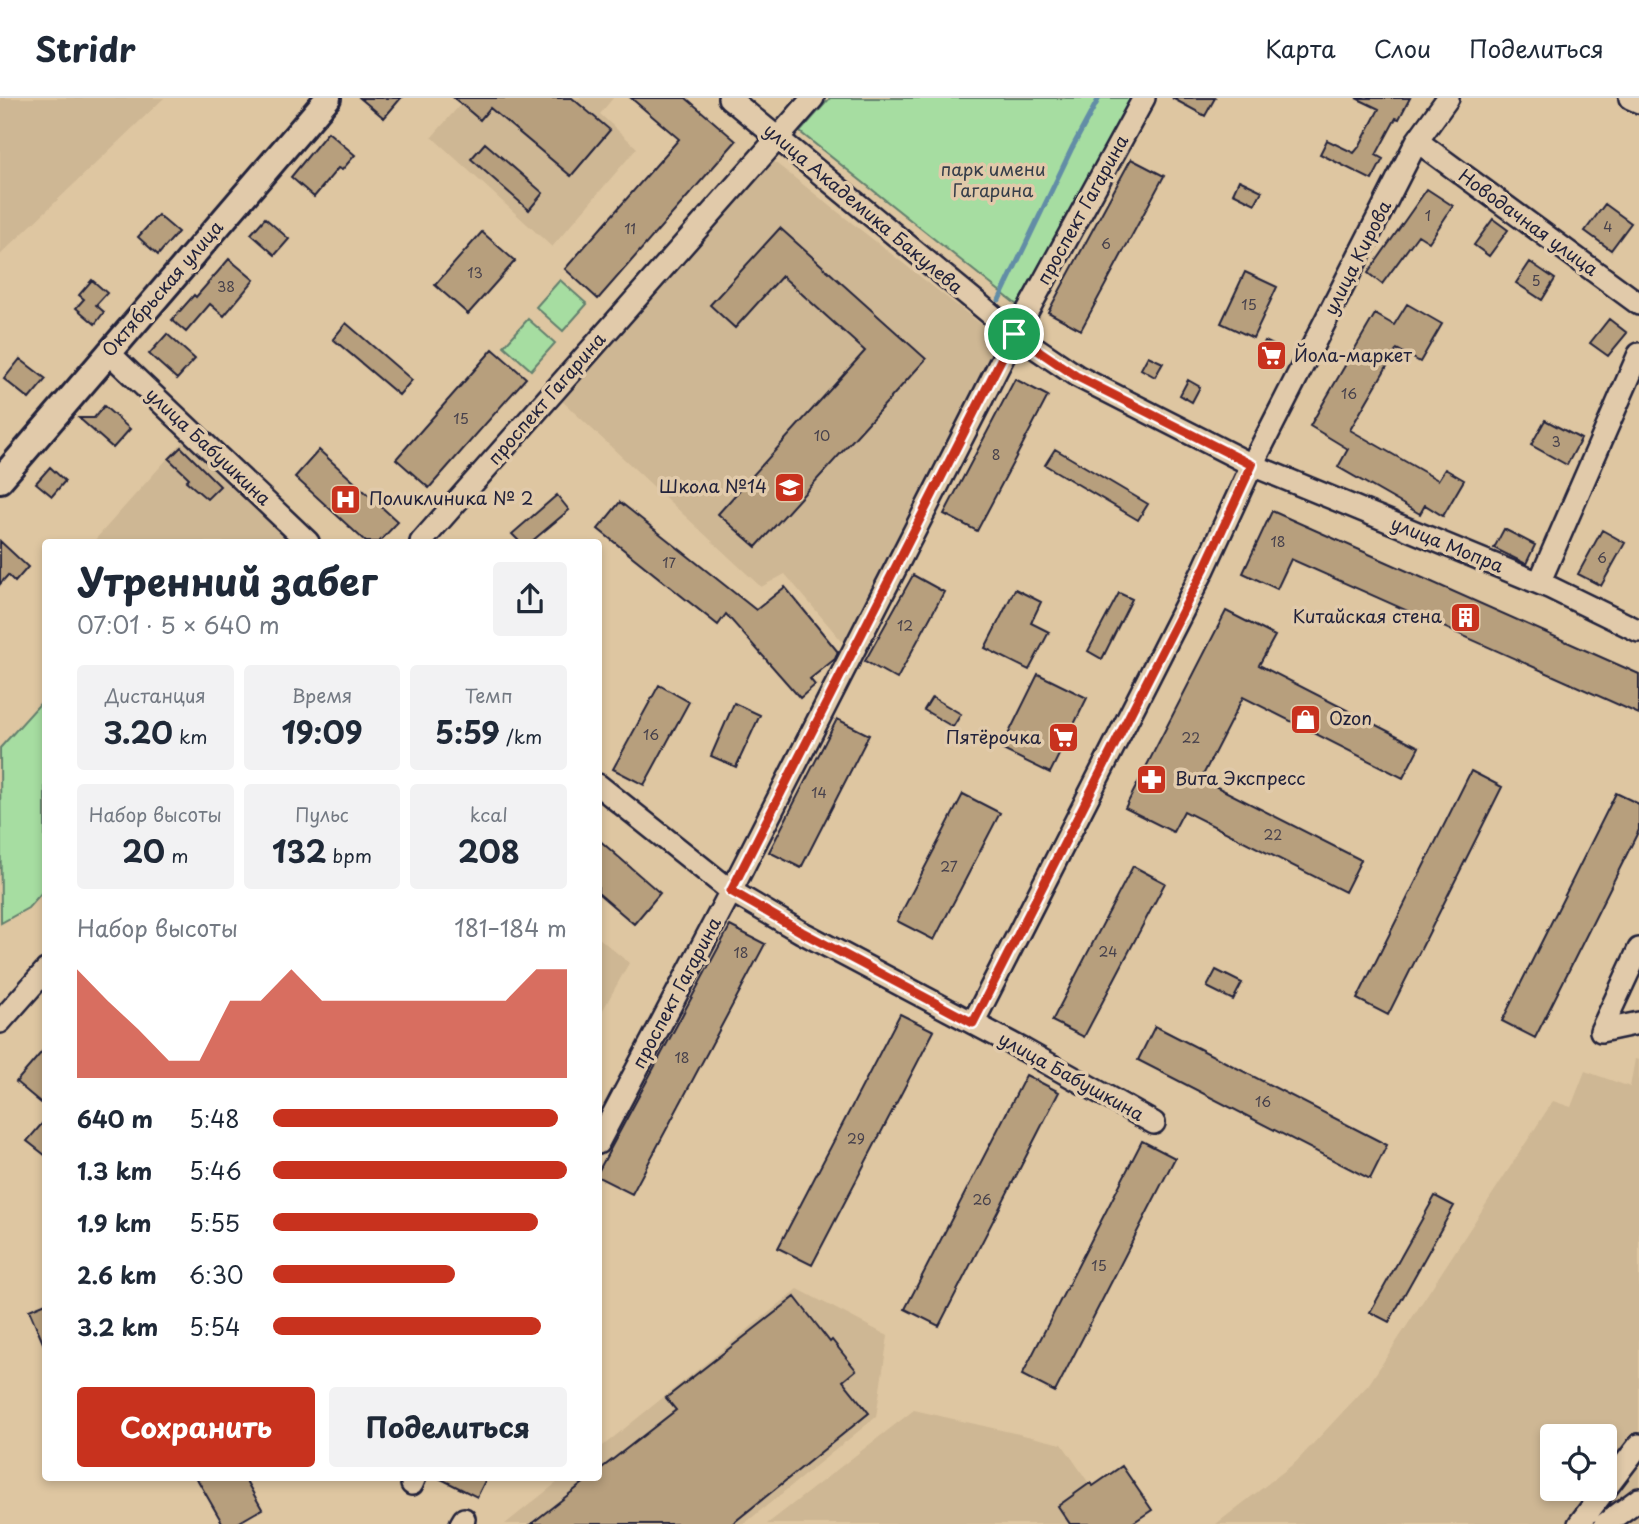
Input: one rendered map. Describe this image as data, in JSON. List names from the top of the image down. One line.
{"streets":{"street":["улица Академика Бакулева","проспект Гагарина","Новодачная улица","улица Кирова","Октябрьская улица","улица Бабушкина","улица Мопра"]},"crossings":[["улица Академика Бакулева","проспект Гагарина"],["улица Академика Бакулева","улица Кирова"],["улица Академика Бакулева","улица Мопра"],["проспект Гагарина","улица Бабушкина"],["Новодачная улица","улица Кирова"],["улица Кирова","улица Бабушкина"],["улица Кирова","улица Мопра"],["Октябрьская улица","улица Бабушкина"]],"parks":["парк имени Гагарина"],"places":{"supermarket":["Йола-маркет","Пятёрочка"],"school or university":["Школа №14"],"hospital":["Поликлиника № 2"],"building":["Китайская стена"],"shop":["Ozon"],"pharmacy":["Вита Экспресс"]},"house_numbers":["1","4","11","6","13","5","38","15","16","15","10","3","8","18","6","17","12","16","22","14","22","27","24","18","18","16","29","26","15"],"page":{"header":"Stridr","nav":["Карта","Слои","Поделиться"],"heading":["Утренний забег","07:01 · 5 × 640 m"],"stats":[["Дистанция","3.20 km"],["Время","19:09"],["Темп","5:59 /km"],["Набор высоты","20 m"],["Пульс","132 bpm"],["kcal","208"]],"chart":["Набор высоты","181–184 m"],"list":[{"name":"640 m","note":"5:48"},{"name":"1.3 km","note":"5:46"},{"name":"1.9 km","note":"5:55"},{"name":"2.6 km","note":"6:30"},{"name":"3.2 km","note":"5:54"}],"buttons":["Сохранить","Поделиться"]}}
